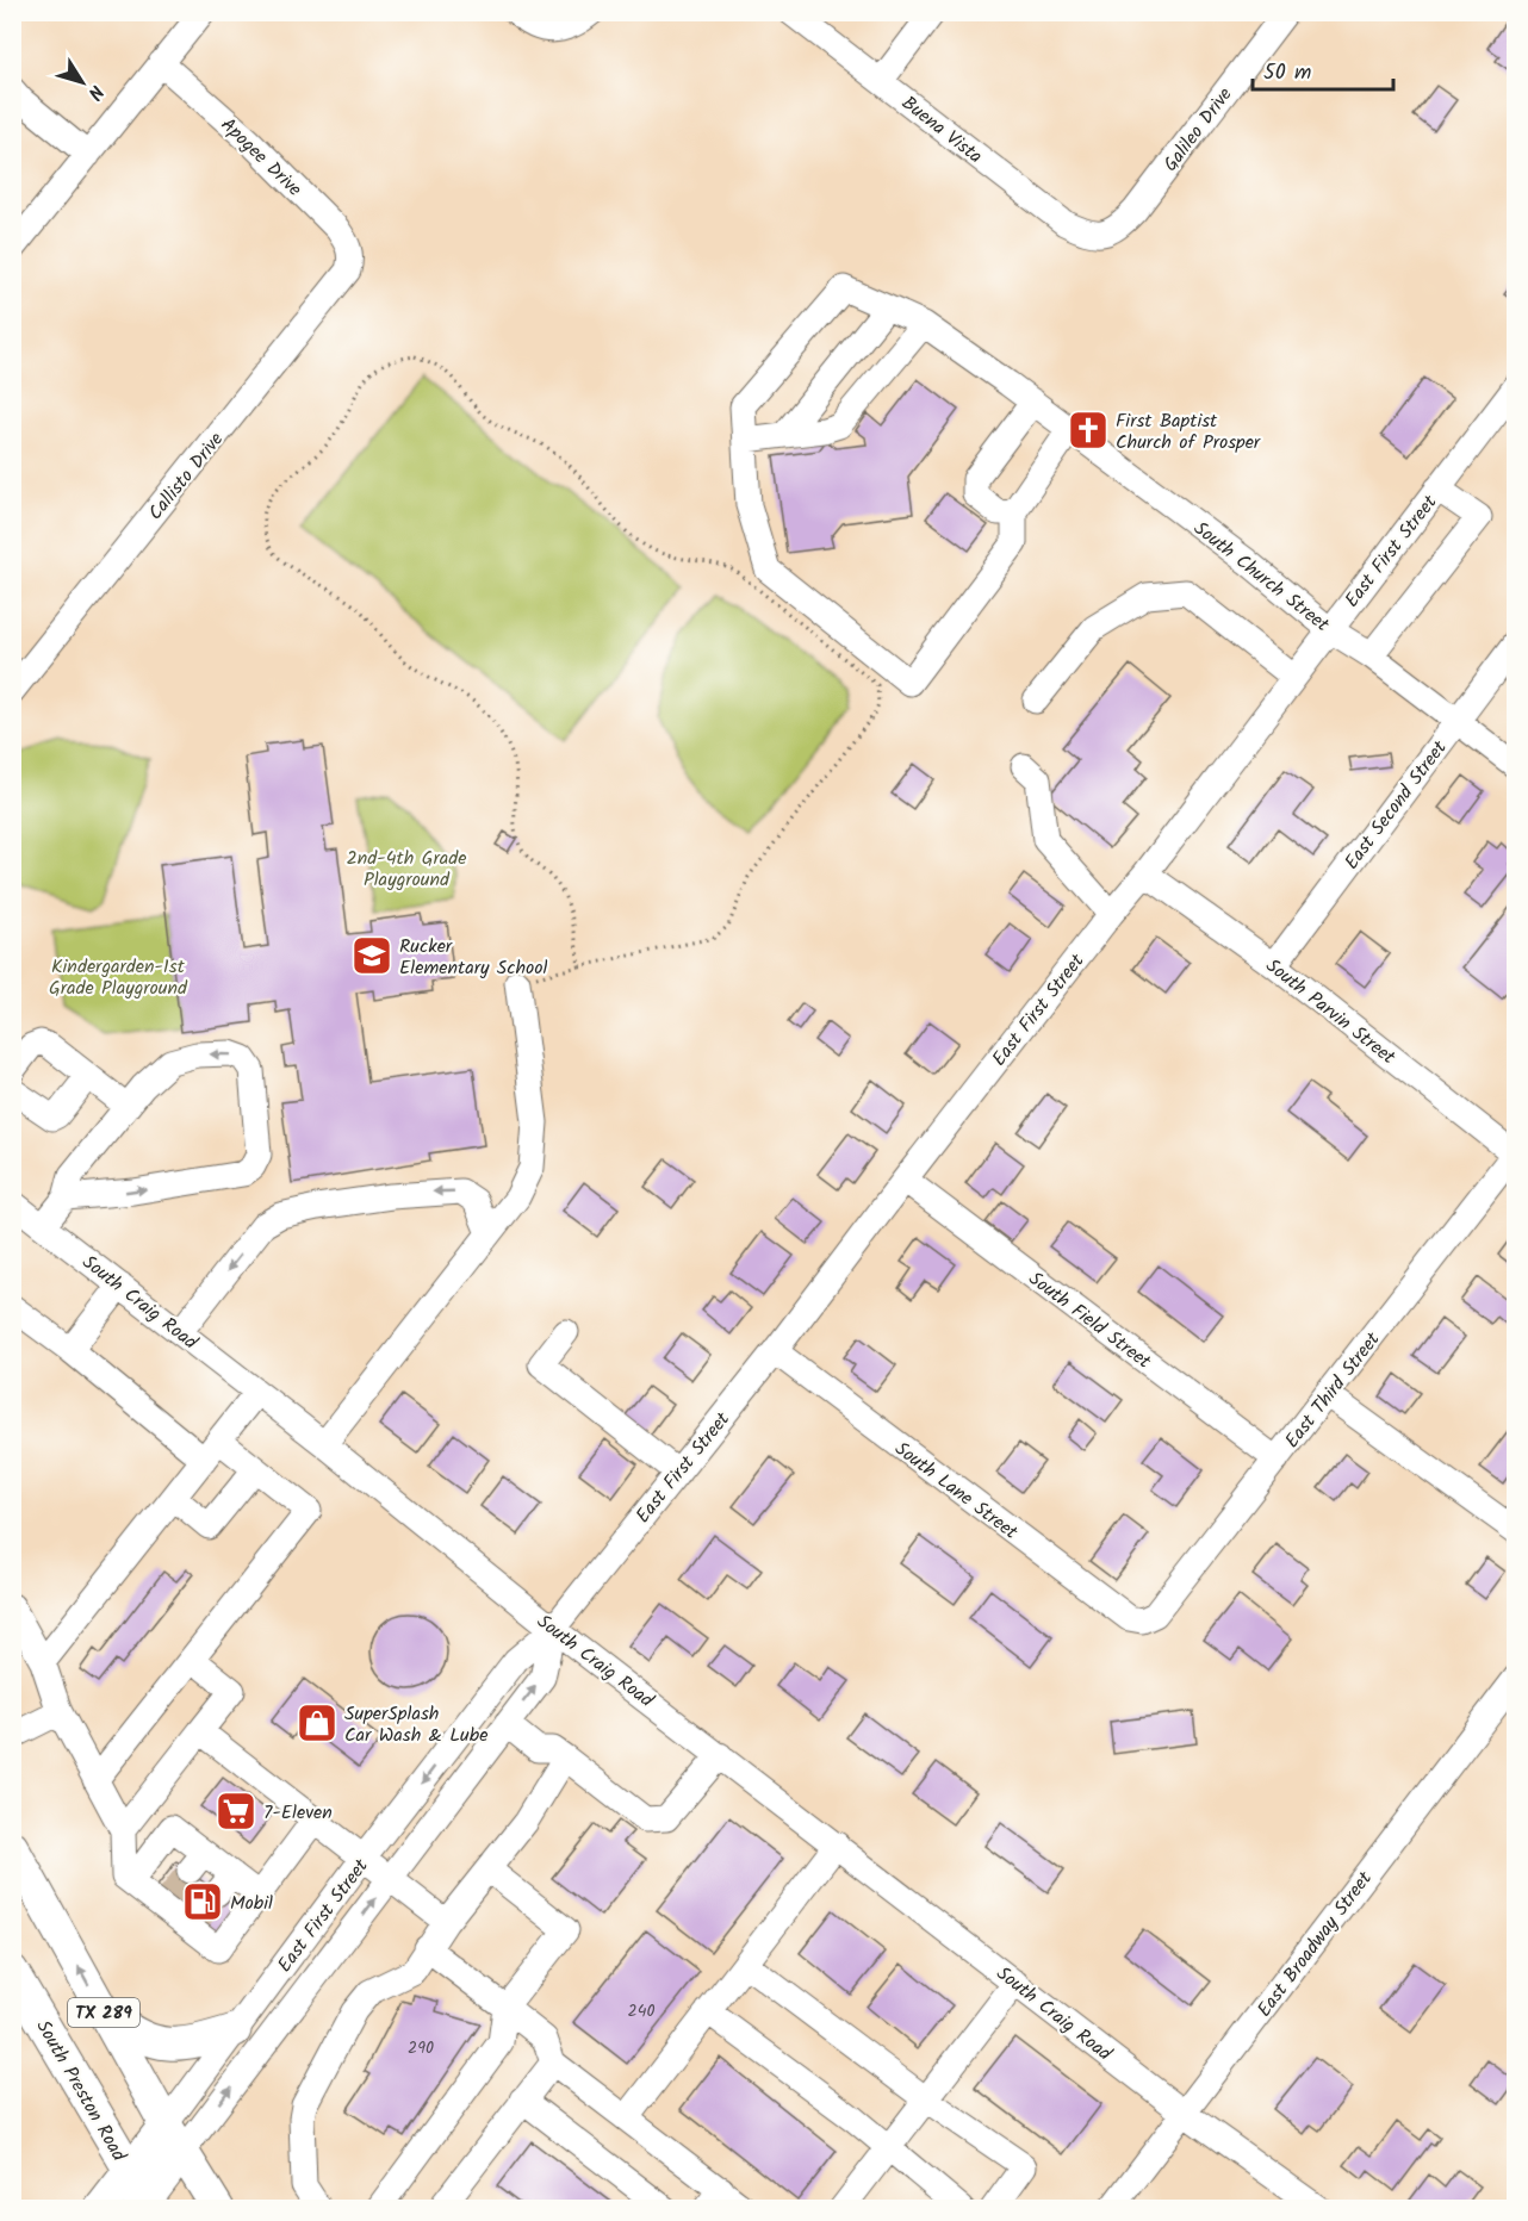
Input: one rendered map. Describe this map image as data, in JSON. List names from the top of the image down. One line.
{"streets":{"main road":["East First Street","TX 289","South Preston Road"],"street":["Buena Vista","Galileo Drive","Apogee Drive","Callisto Drive","South Church Street","East Second Street","South Parvin Street","South Craig Road","South Field Street","East Third Street","South Lane Street","East Broadway Street"]},"crossings":[["Buena Vista","Galileo Drive"],["Apogee Drive","Callisto Drive"],["East First Street","South Church Street"],["East First Street","South Parvin Street"],["East First Street","South Craig Road"],["East First Street","South Field Street"],["East First Street","South Lane Street"],["East First Street","TX 289"],["East First Street","South Preston Road"],["South Church Street","East Second Street"],["East Second Street","South Parvin Street"],["South Parvin Street","East Third Street"],["South Craig Road","East Broadway Street"],["South Field Street","East Third Street"],["East Third Street","South Lane Street"]],"parks":["2nd-4th Grade Playground","Kindergarden-1st Grade Playground"],"places":{"church":["First Baptist Church of Prosper"],"school or university":["Rucker Elementary School"],"shop":["SuperSplash Car Wash & Lube"],"supermarket":["7-Eleven"],"fuel station":["Mobil"]},"house_numbers":["240","290"],"scale_bar":"50 m","north":"bottom right"}
